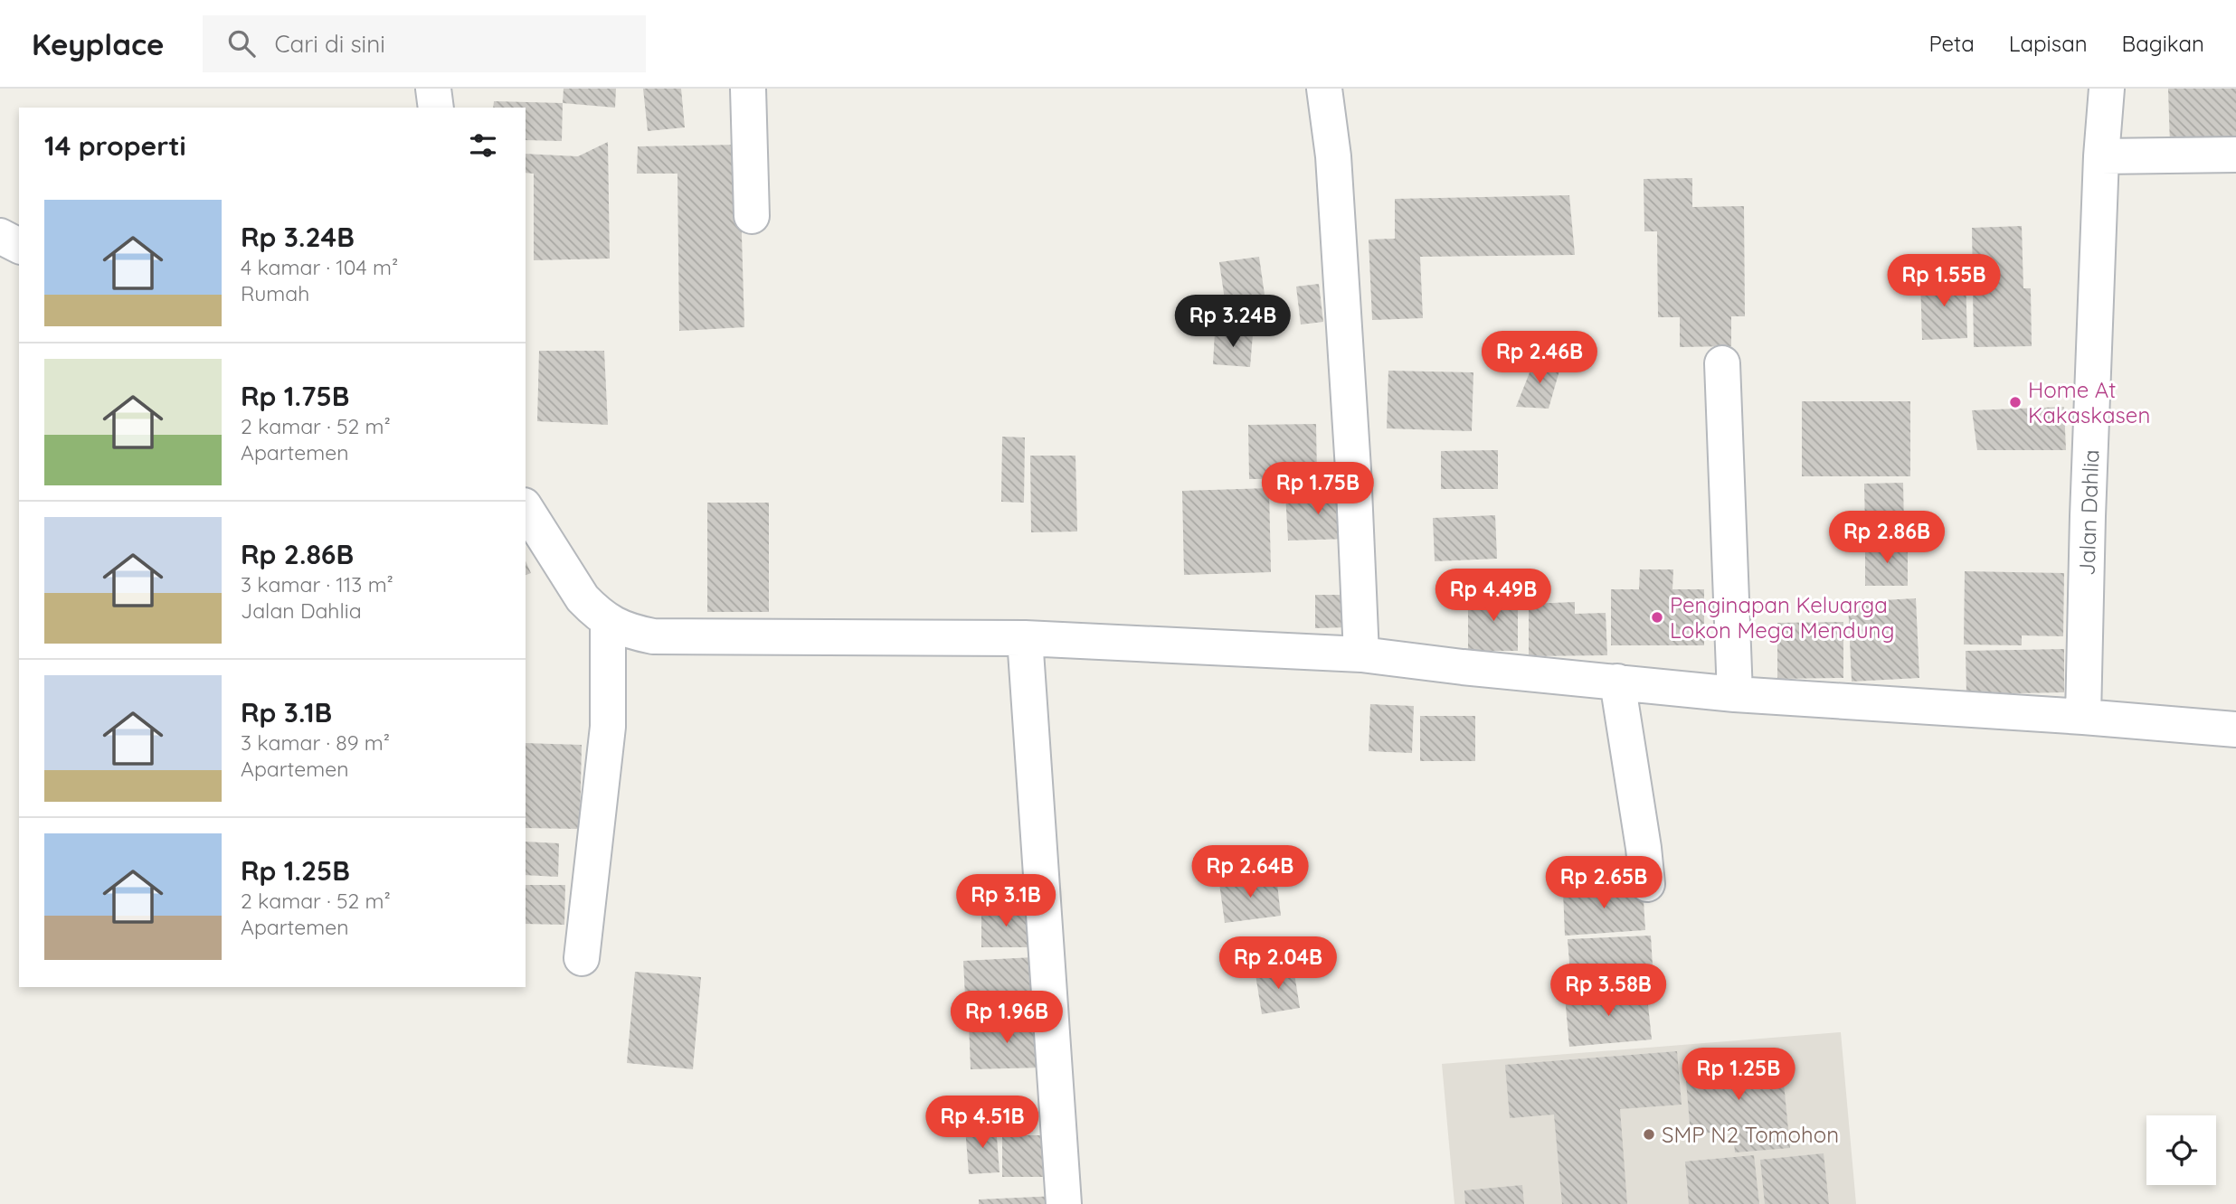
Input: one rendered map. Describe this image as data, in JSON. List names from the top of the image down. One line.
{"streets":{"street":["Jalan Dahlia"]},"places":["Home At Kakaskasen","Penginapan Keluarga Lokon Mega Mendung","SMP N2 Tomohon"],"page":{"header":"Keyplace","search":"Cari di sini","nav":["Peta","Lapisan","Bagikan"],"heading":"14 properti","list":[{"name":"Rp 3.24B","note":"4 kamar · 104 m² · Rumah"},{"name":"Rp 1.75B","note":"2 kamar · 52 m² · Apartemen"},{"name":"Rp 2.86B","note":"3 kamar · 113 m² · Jalan Dahlia"},{"name":"Rp 3.1B","note":"3 kamar · 89 m² · Apartemen"},{"name":"Rp 1.25B","note":"2 kamar · 52 m² · Apartemen"}],"price":["Rp 1.55B","Rp 3.24B","Rp 2.46B","Rp 1.75B","Rp 2.86B","Rp 4.49B","Rp 2.64B","Rp 2.65B","Rp 3.1B","Rp 2.04B","Rp 3.58B","Rp 1.96B","Rp 1.25B","Rp 4.51B"]}}
